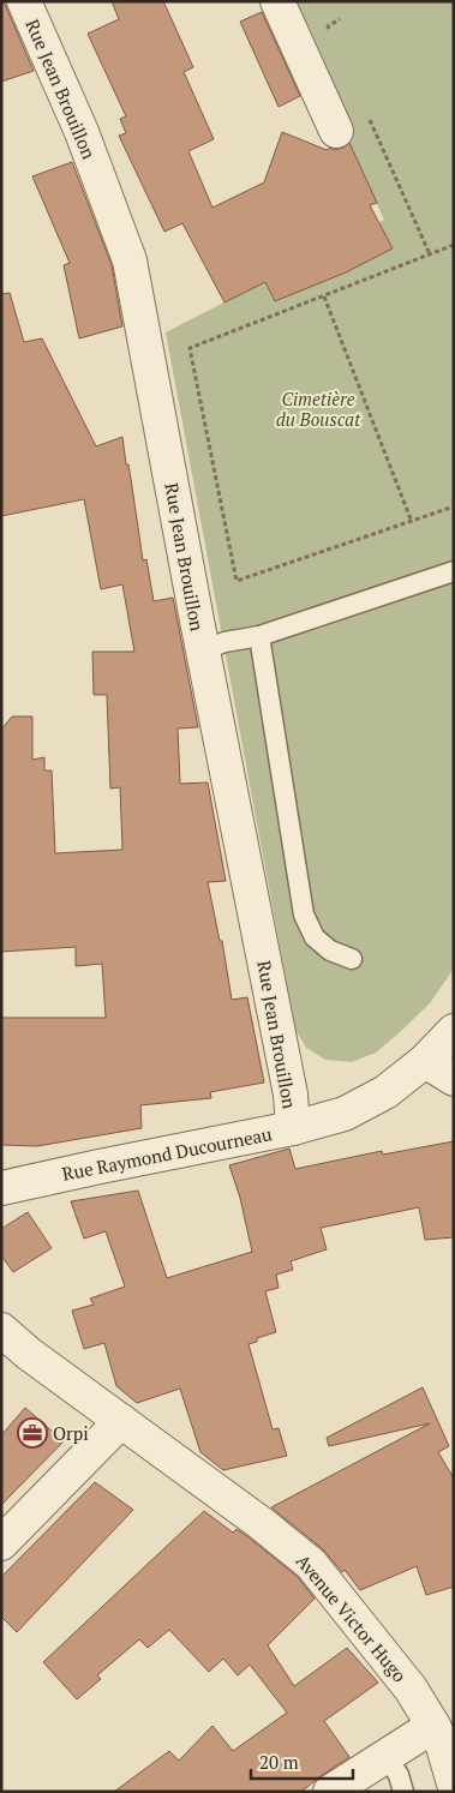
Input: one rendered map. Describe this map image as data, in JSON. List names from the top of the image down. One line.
{"streets":{"street":["Rue Jean Brouillon","Rue Raymond Ducourneau","Avenue Victor Hugo"]},"crossings":[["Rue Jean Brouillon","Rue Raymond Ducourneau"]],"parks":["Cimetière du Bouscat"],"places":{"office":["Orpi"]},"scale_bar":"20 m"}
